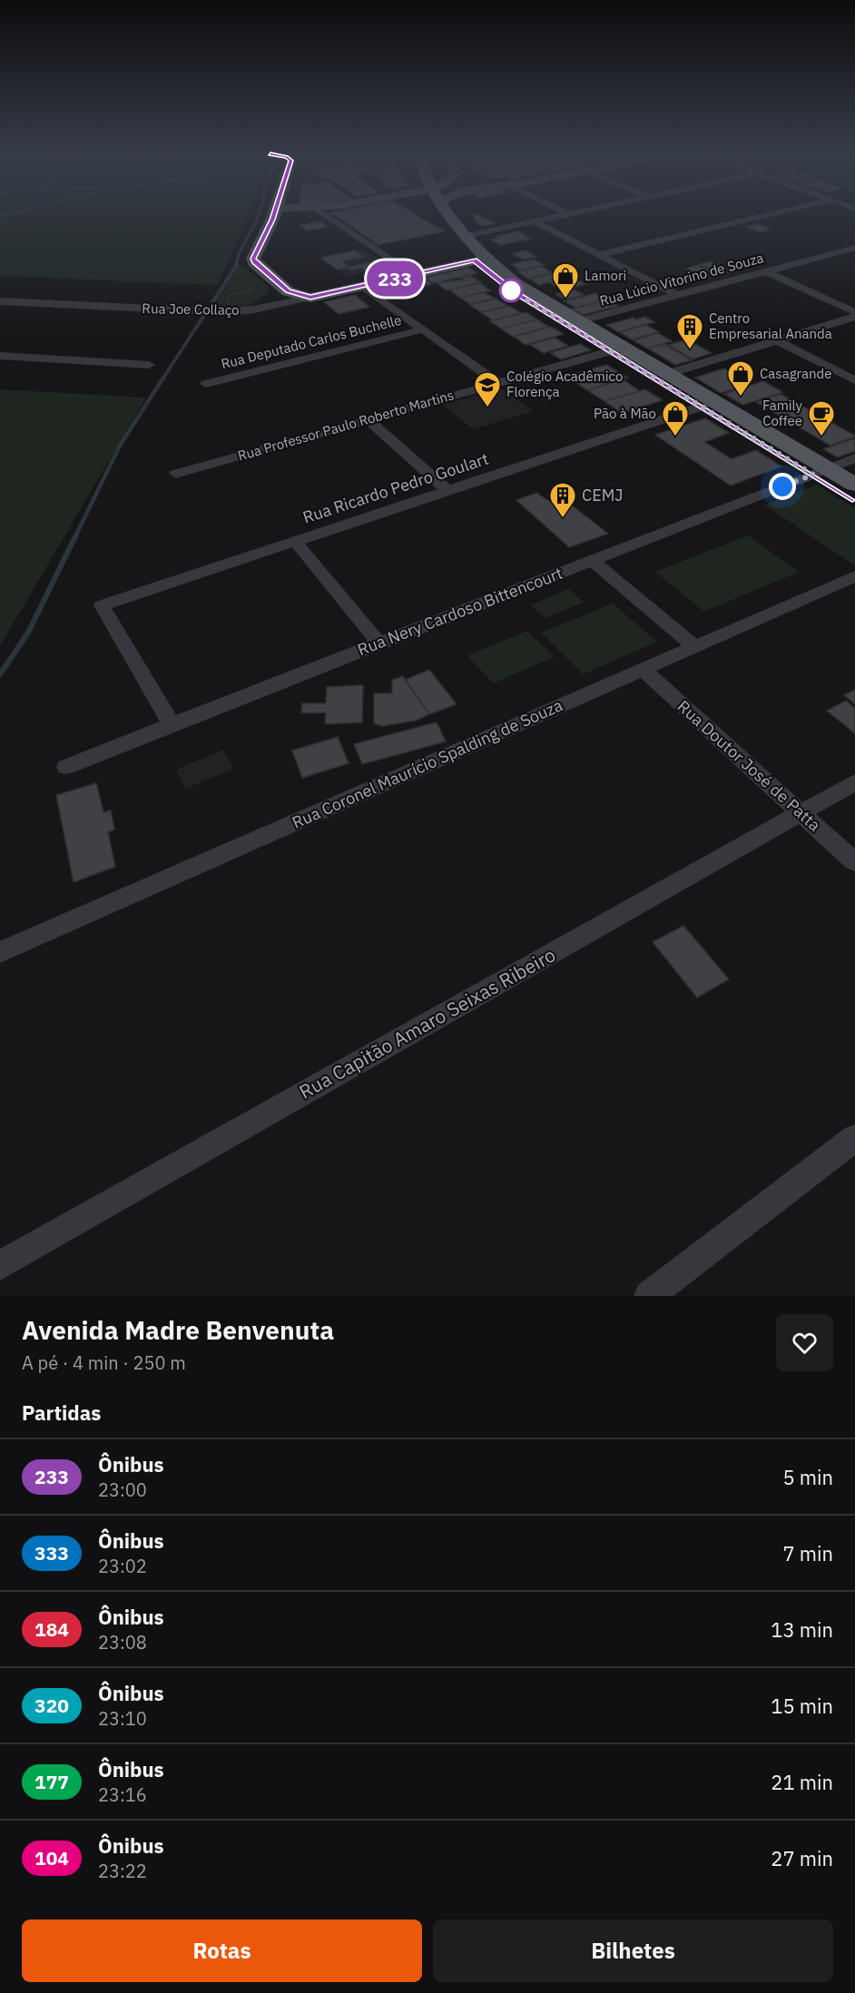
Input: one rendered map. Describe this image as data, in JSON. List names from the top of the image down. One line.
{"streets":{"main road":["Rua Joe Collaço"],"street":["Rua Lúcio Vitorino de Souza","Rua Deputado Carlos Buchelle","Rua Professor Paulo Roberto Martins","Rua Ricardo Pedro Goulart","Rua Nery Cardoso Bittencourt","Rua Coronel Maurício Spalding de Souza","Rua Doutor José de Patta","Rua Capitão Amaro Seixas Ribeiro"]},"crossings":[["Rua Ricardo Pedro Goulart","Rua Nery Cardoso Bittencourt"],["Rua Coronel Maurício Spalding de Souza","Rua Doutor José de Patta"],["Rua Doutor José de Patta","Rua Capitão Amaro Seixas Ribeiro"]],"places":{"shop":["Lamori","Casagrande","Pão à Mão"],"building":["Centro Empresarial Ananda","CEMJ"],"school or university":["Colégio Acadêmico Florença"],"cafe":["Family Coffee"]},"lines":["bus line 233"],"page":{"on_map":"233","heading":[["Avenida Madre Benvenuta","A pé · 4 min · 250 m"],"Partidas"],"list":[{"mark":"233","name":"Ônibus","note":"23:00","value":"5 min"},{"mark":"333","name":"Ônibus","note":"23:02","value":"7 min"},{"mark":"184","name":"Ônibus","note":"23:08","value":"13 min"},{"mark":"320","name":"Ônibus","note":"23:10","value":"15 min"},{"mark":"177","name":"Ônibus","note":"23:16","value":"21 min"},{"mark":"104","name":"Ônibus","note":"23:22","value":"27 min"}],"buttons":["Rotas","Bilhetes"]}}
